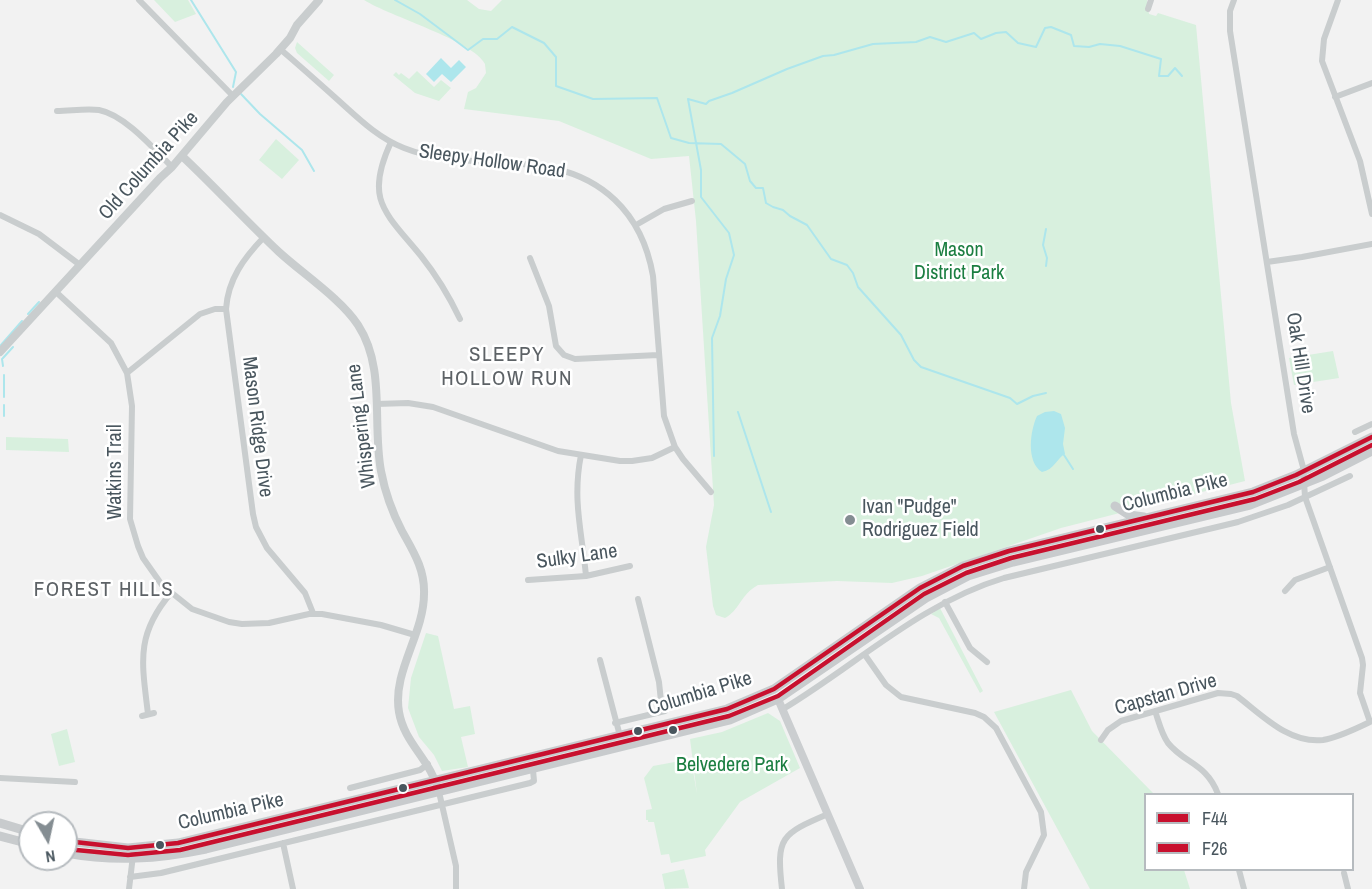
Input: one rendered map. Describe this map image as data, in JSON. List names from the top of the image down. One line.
{"streets":{"main road":["Columbia Pike"],"street":["Sleepy Hollow Road","Old Columbia Pike","Oak Hill Drive","Whispering Lane","Mason Ridge Drive","Watkins Trail","Sulky Lane","Capstan Drive"]},"crossings":[["Sleepy Hollow Road","Old Columbia Pike"],["Old Columbia Pike","Whispering Lane"],["Old Columbia Pike","Watkins Trail"],["Oak Hill Drive","Columbia Pike"],["Oak Hill Drive","Capstan Drive"],["Whispering Lane","Mason Ridge Drive"],["Whispering Lane","Watkins Trail"],["Whispering Lane","Columbia Pike"],["Mason Ridge Drive","Watkins Trail"]],"districts":["SLEEPY HOLLOW RUN","FOREST HILLS"],"parks":["Mason District Park","Belvedere Park"],"places":["Ivan \"Pudge\" Rodriguez Field"],"lines":["transit line F44","transit line F26"],"legend":["F44","F26"],"north":"bottom"}
